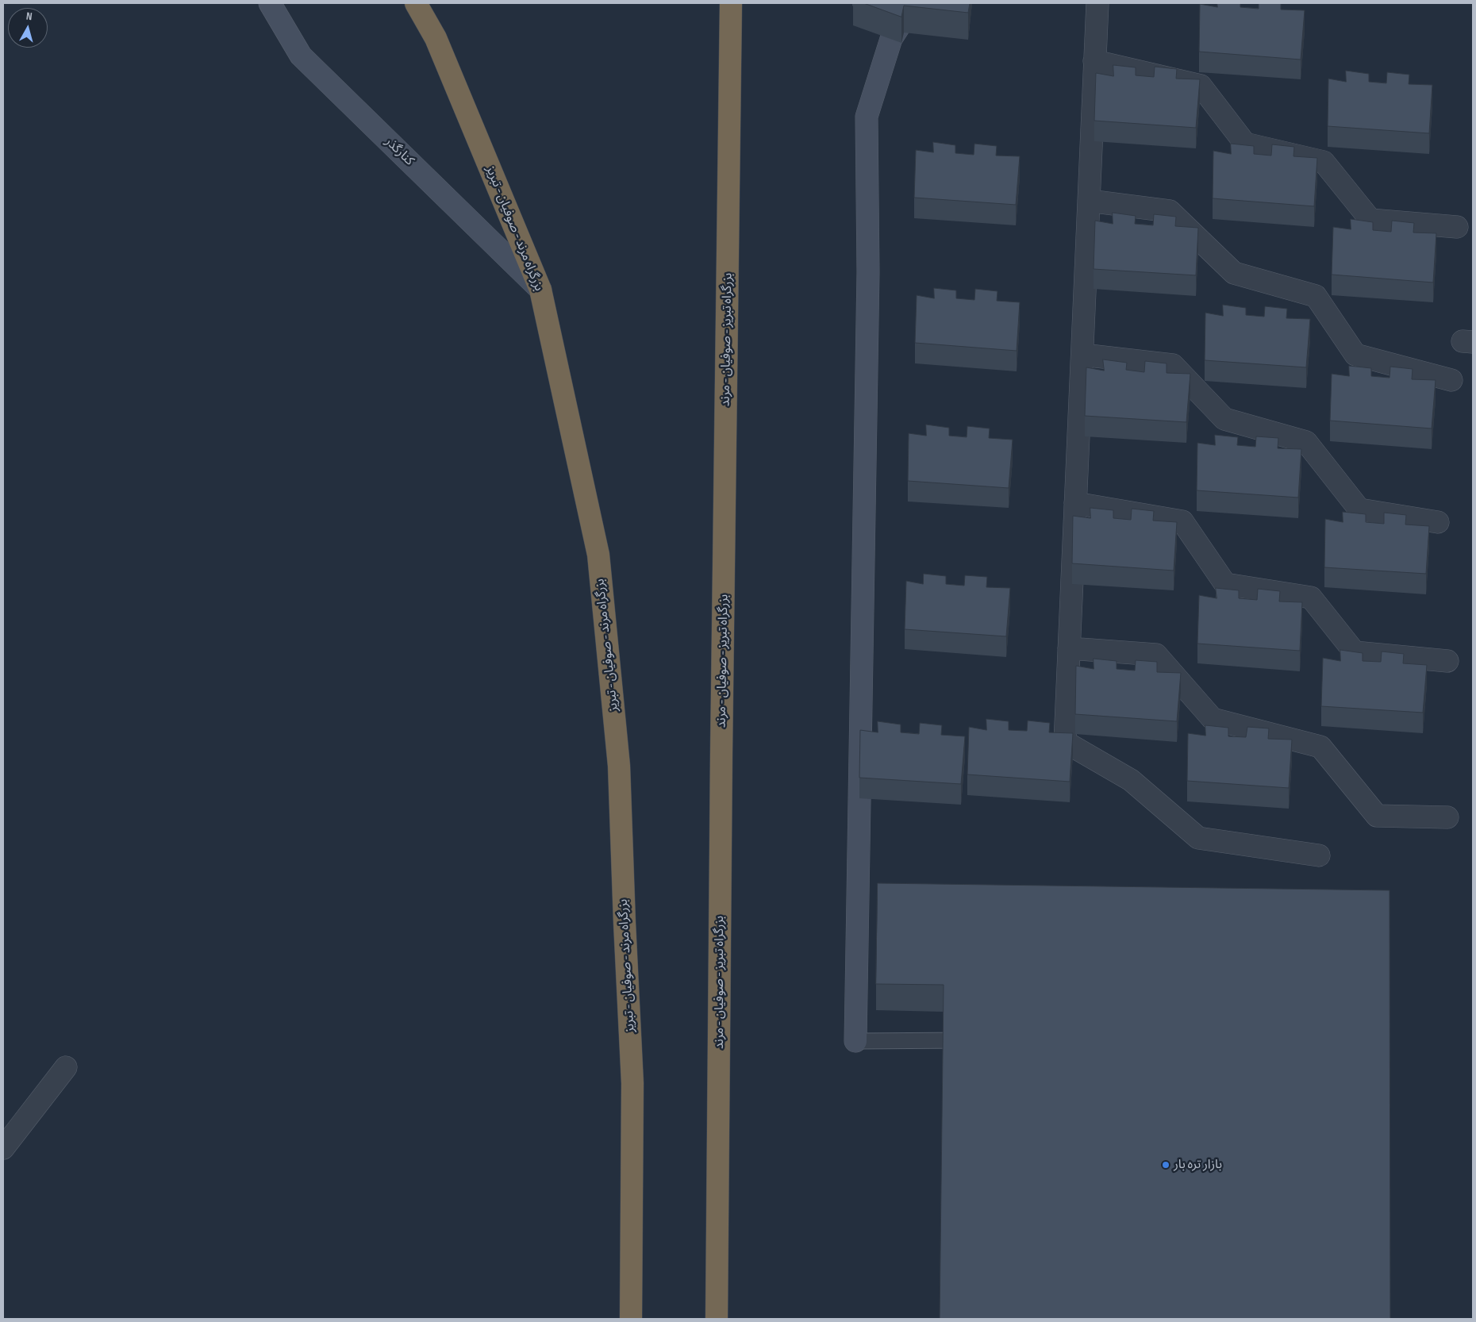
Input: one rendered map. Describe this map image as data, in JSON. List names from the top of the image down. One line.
{"streets":{"highway":["بزرگراه مرند - صوفیان - تبریز","بزرگراه تبریز - صوفیان - مرند"],"street":["کنارگذر"]},"crossings":[["کنارگذر","بزرگراه مرند - صوفیان - تبریز"]],"places":["بازار تره بار"],"north":"top"}
